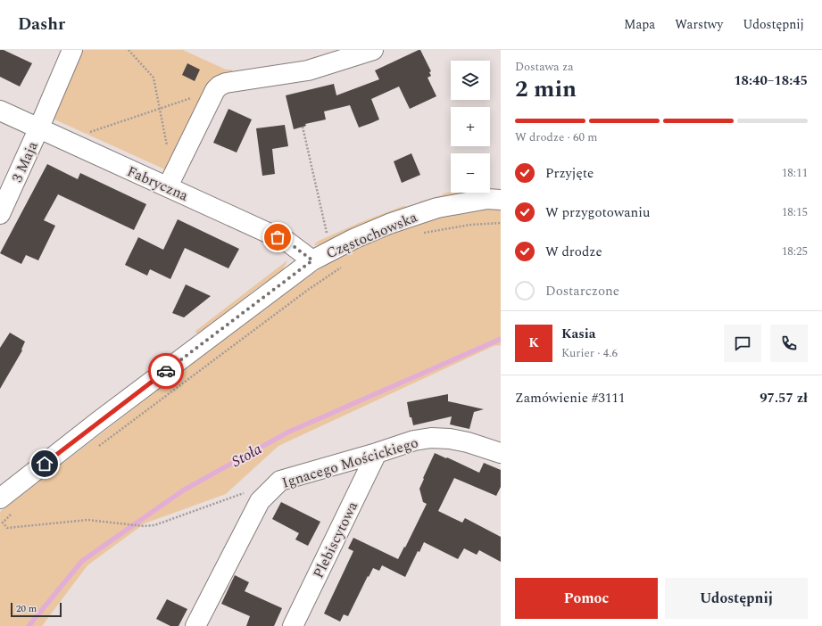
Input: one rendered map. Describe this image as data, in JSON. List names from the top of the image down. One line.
{"streets":{"street":["3 Maja","Fabryczna","Częstochowska","Ignacego Mościckiego","Plebiscytowa"]},"crossings":[["3 Maja","Fabryczna"],["Fabryczna","Częstochowska"],["Ignacego Mościckiego","Plebiscytowa"]],"water":["Stoła"],"scale_bar":"20 m","page":{"header":"Dashr","nav":["Mapa","Warstwy","Udostępnij"],"heading":["2 min","Dostawa za","18:40–18:45"],"panel":["Kasia","Kurier · 4.6","Zamówienie #3111","97.57 zł"],"map_buttons":["+","−"],"bar":"W drodze · 60 m","list":[["Przyjęte","18:11"],["W przygotowaniu","18:15"],["W drodze","18:25"],"Dostarczone"],"round":"K","buttons":["Pomoc","Udostępnij"],"scale":"20 m"}}
